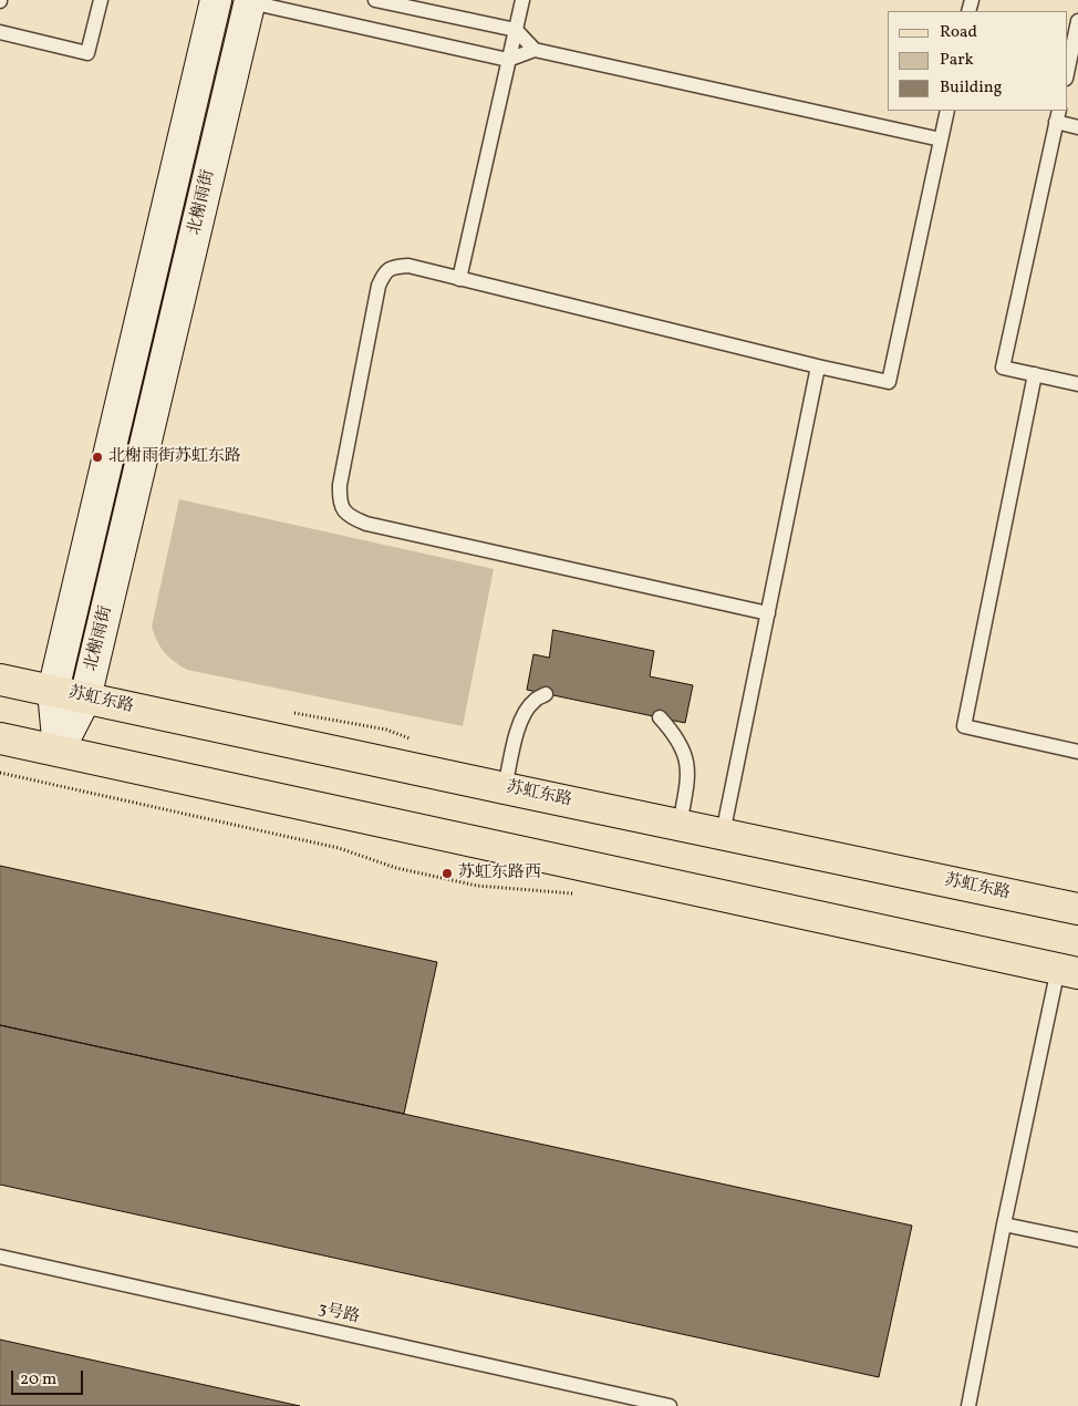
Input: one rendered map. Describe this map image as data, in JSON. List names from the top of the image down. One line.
{"streets":{"main road":["北榭雨街","苏虹东路"],"lane":["3号路"]},"crossings":[["北榭雨街","苏虹东路"]],"places":["北榭雨街苏虹东路","苏虹东路西"],"legend":["Road","Park","Building"],"scale_bar":"20 m"}
